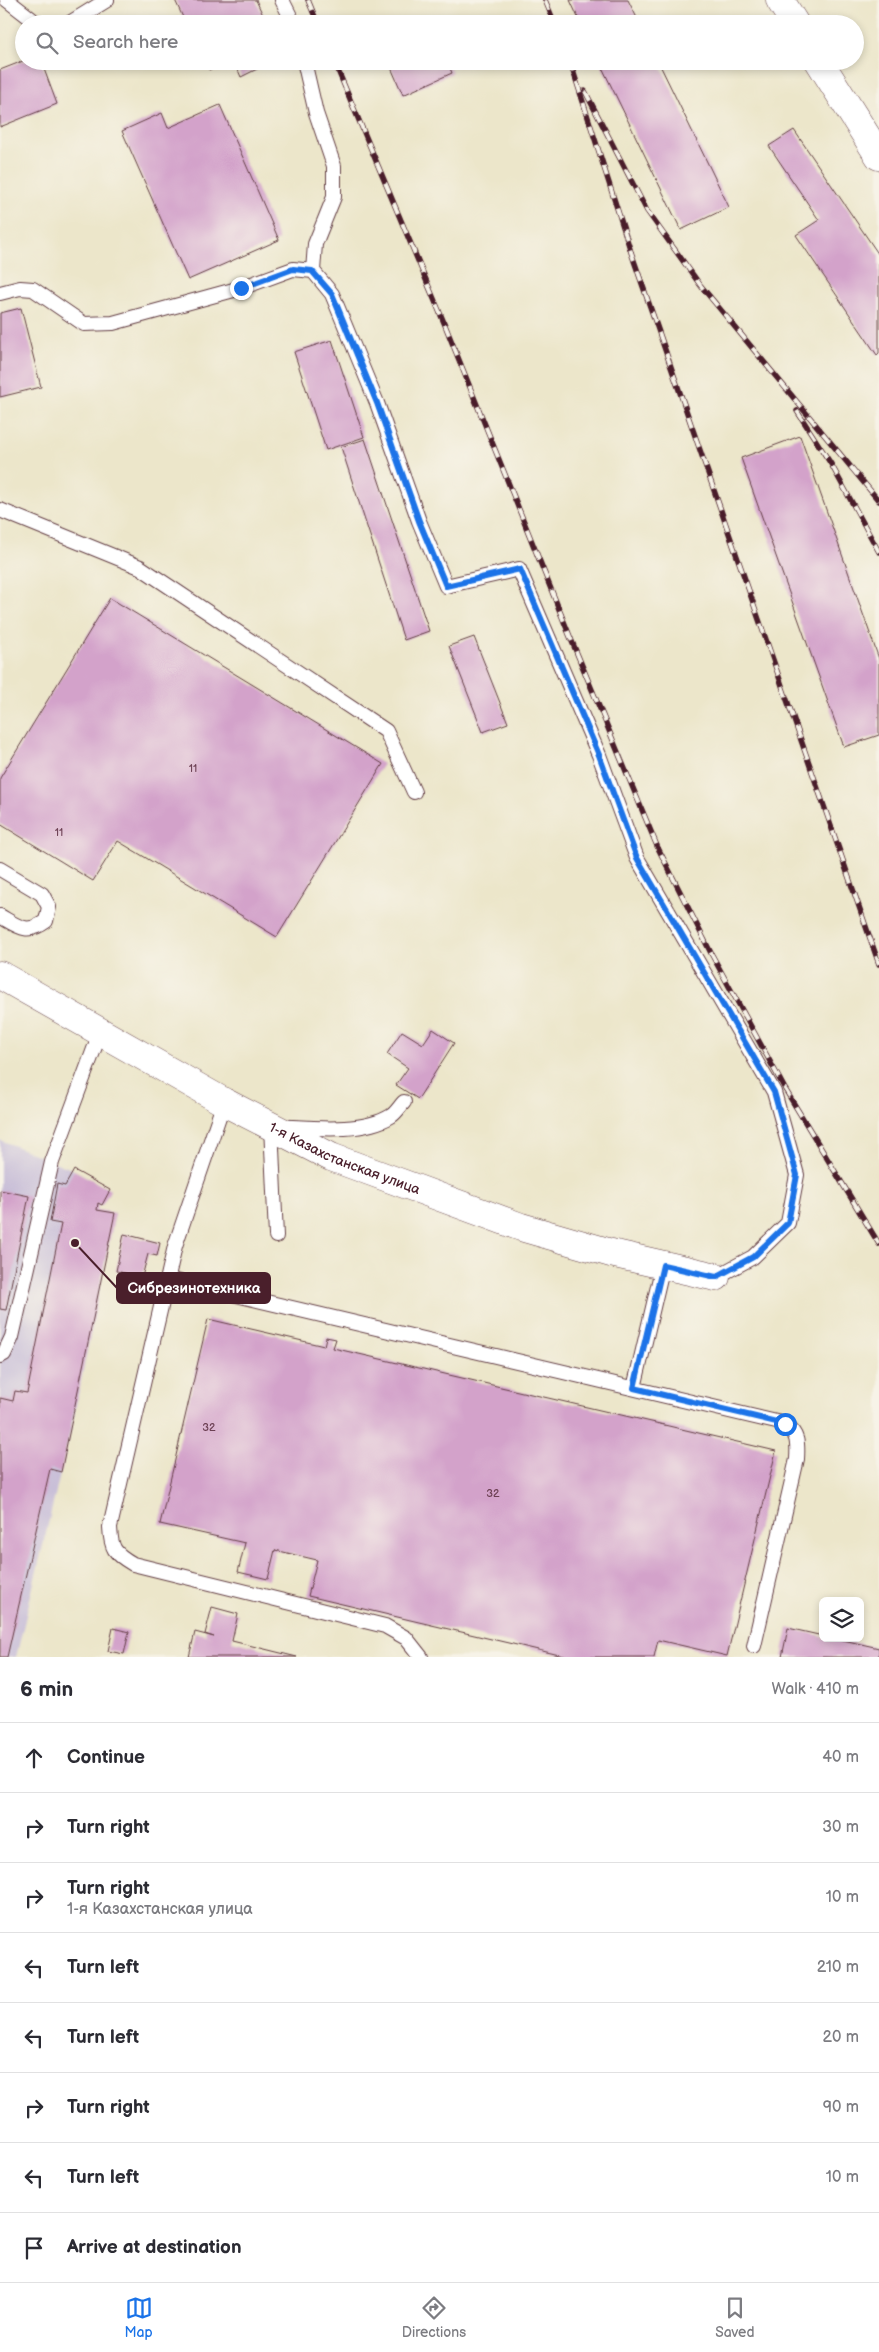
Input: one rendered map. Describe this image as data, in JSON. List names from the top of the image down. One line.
{"streets":{"street":["1-я Казахстанская улица"]},"places":["Сибрезинотехника"],"house_numbers":["11","11","32","32"],"page":{"search":"Search here","heading":["6 min","Walk · 410 m"],"list":[["Continue","40 m"],["Turn right","30 m"],["Turn right","1-я Казахстанская улица","10 m"],["Turn left","210 m"],["Turn left","20 m"],["Turn right","90 m"],["Turn left","10 m"],"Arrive at destination"],"nav":["Map","Directions","Saved"]}}
